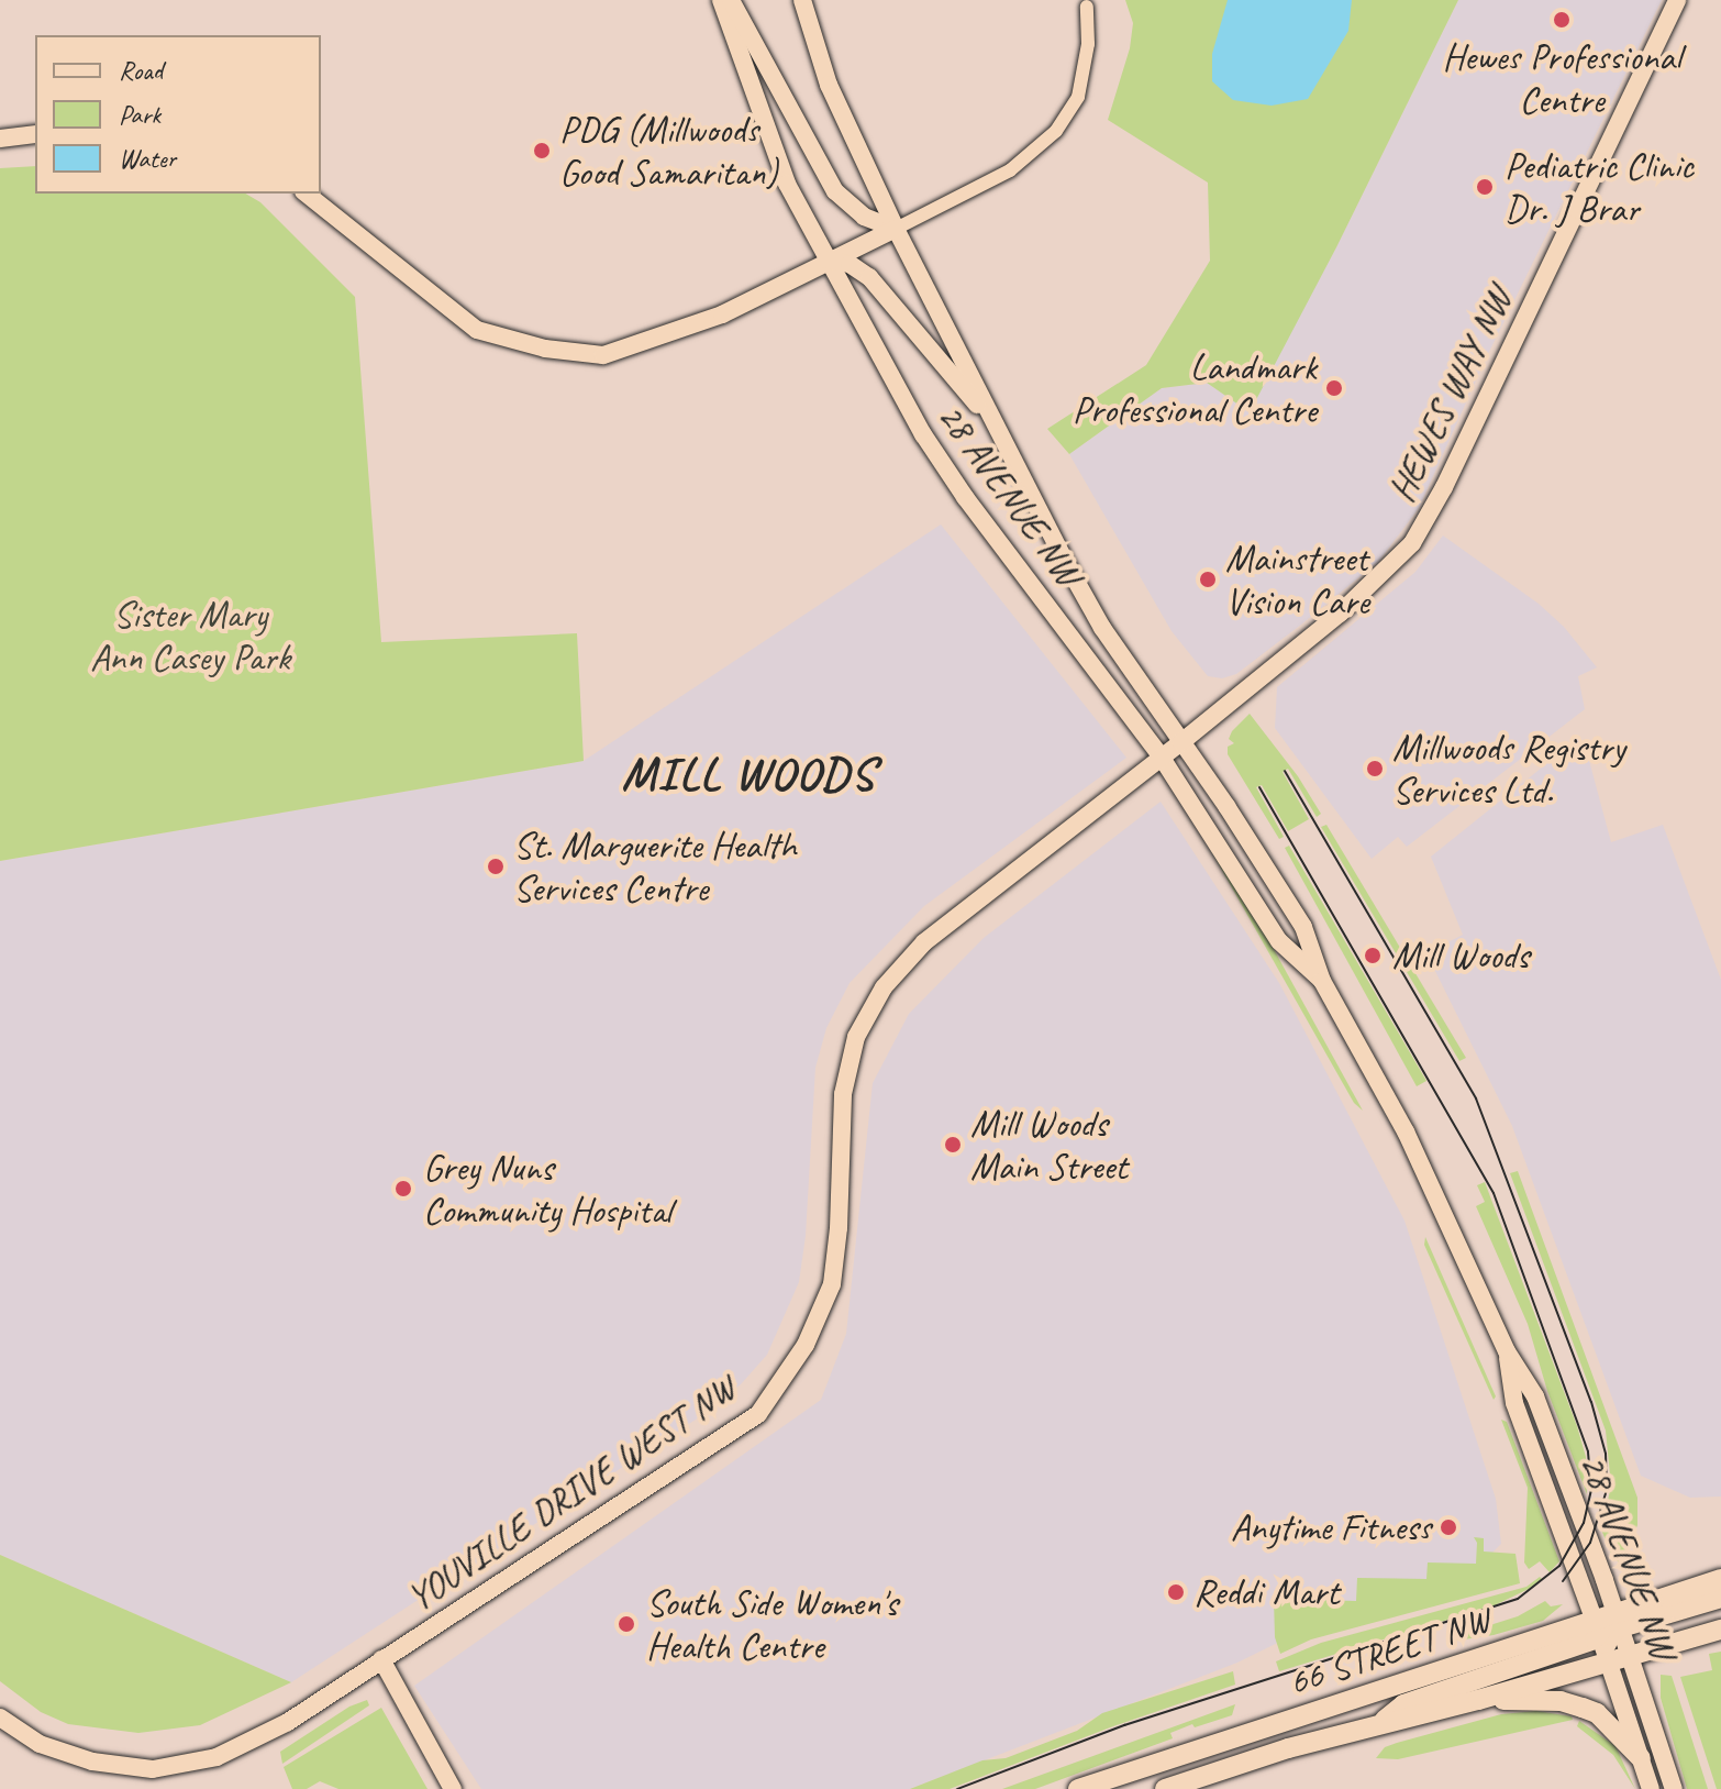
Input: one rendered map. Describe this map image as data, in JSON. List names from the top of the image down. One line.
{"streets":{"main road":["66 STREET NW"],"street":["HEWES WAY NW","28 AVENUE NW","YOUVILLE DRIVE WEST NW"]},"crossings":[["HEWES WAY NW","28 AVENUE NW"],["HEWES WAY NW","YOUVILLE DRIVE WEST NW"],["28 AVENUE NW","YOUVILLE DRIVE WEST NW"],["28 AVENUE NW","66 STREET NW"]],"districts":["MILL WOODS"],"parks":["Sister Mary Ann Casey Park"],"places":["Hewes Professional Centre","PDG (Millwoods Good Samaritan)","Pediatric Clinic Dr. J Brar","Landmark Professional Centre","Mainstreet Vision Care","Millwoods Registry Services Ltd.","St. Marguerite Health Services Centre","Mill Woods","Mill Woods Main Street","Grey Nuns Community Hospital","Anytime Fitness","Reddi Mart","South Side Women's Health Centre"],"legend":["Road","Park","Water"]}
